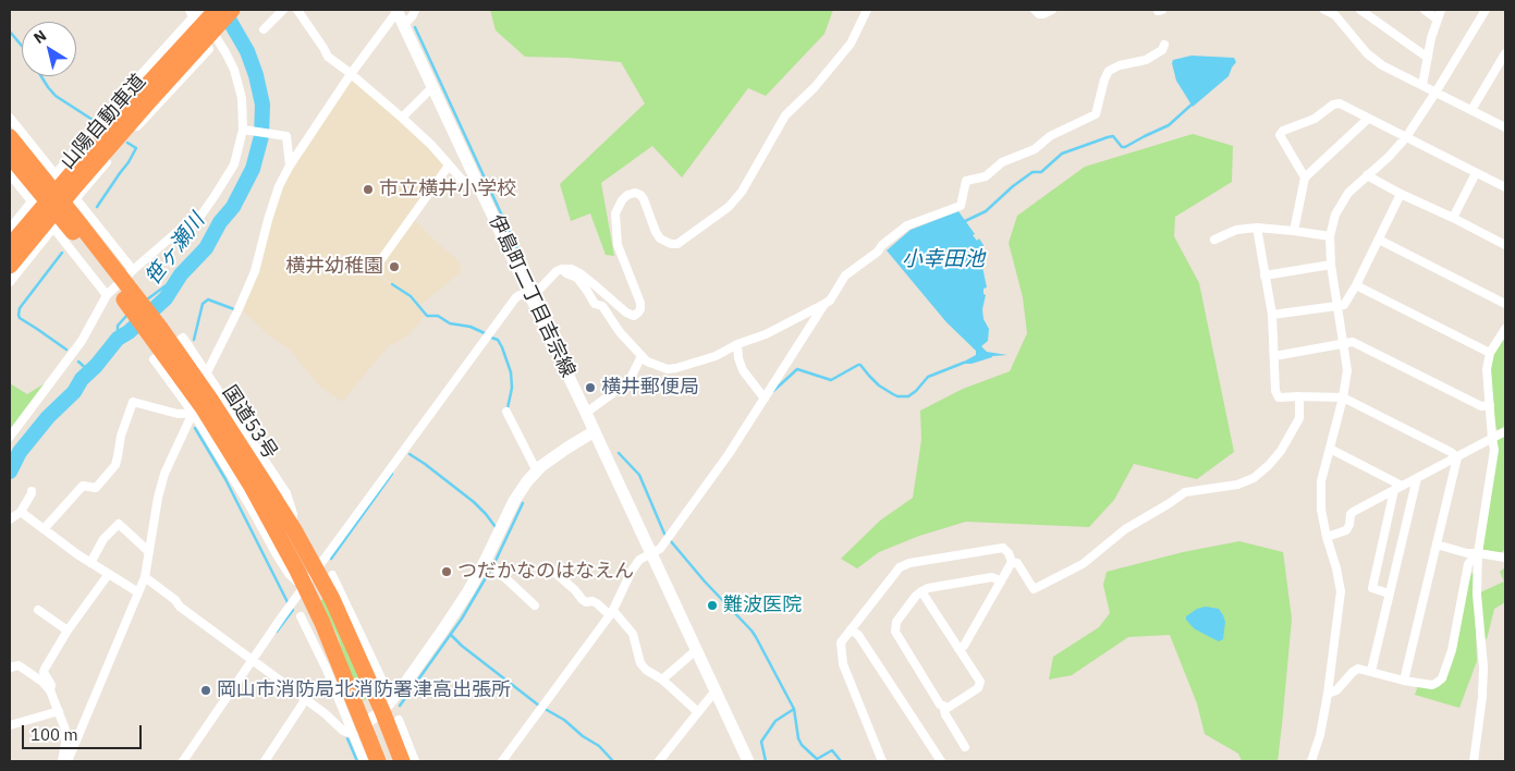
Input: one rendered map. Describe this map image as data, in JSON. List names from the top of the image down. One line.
{"streets":{"highway":["山陽自動車道","国道53号"],"street":["伊島町二丁目吉宗線"]},"water":["笹ヶ瀬川","小幸田池"],"places":["市立横井小学校","横井幼稚園","横井郵便局","つだかなのはなえん","難波医院","岡山市消防局北消防署津高出張所"],"scale_bar":"100 m","north":"top left"}
